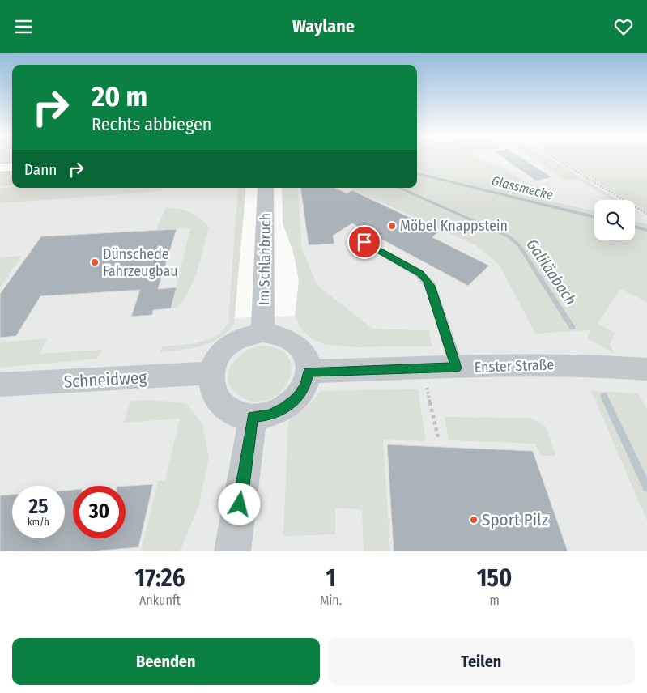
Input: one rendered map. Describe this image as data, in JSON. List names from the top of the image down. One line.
{"streets":{"street":["Im Schlahbruch","Enster Straße","Schneidweg"]},"crossings":[["Im Schlahbruch","Enster Straße"],["Im Schlahbruch","Schneidweg"],["Enster Straße","Schneidweg"]],"water":["Glassmecke","Galiläabach"],"places":["Möbel Knappstein","Dünschede Fahrzeugbau","Sport Pilz"],"page":{"header":"Waylane","turn":["20 m","Rechts abbiegen"],"then":"Dann","speed":"25 km/h","limit":"30","eta":["17:26","Ankunft","1","Min.","150","m"],"buttons":["Beenden","Teilen"]}}
